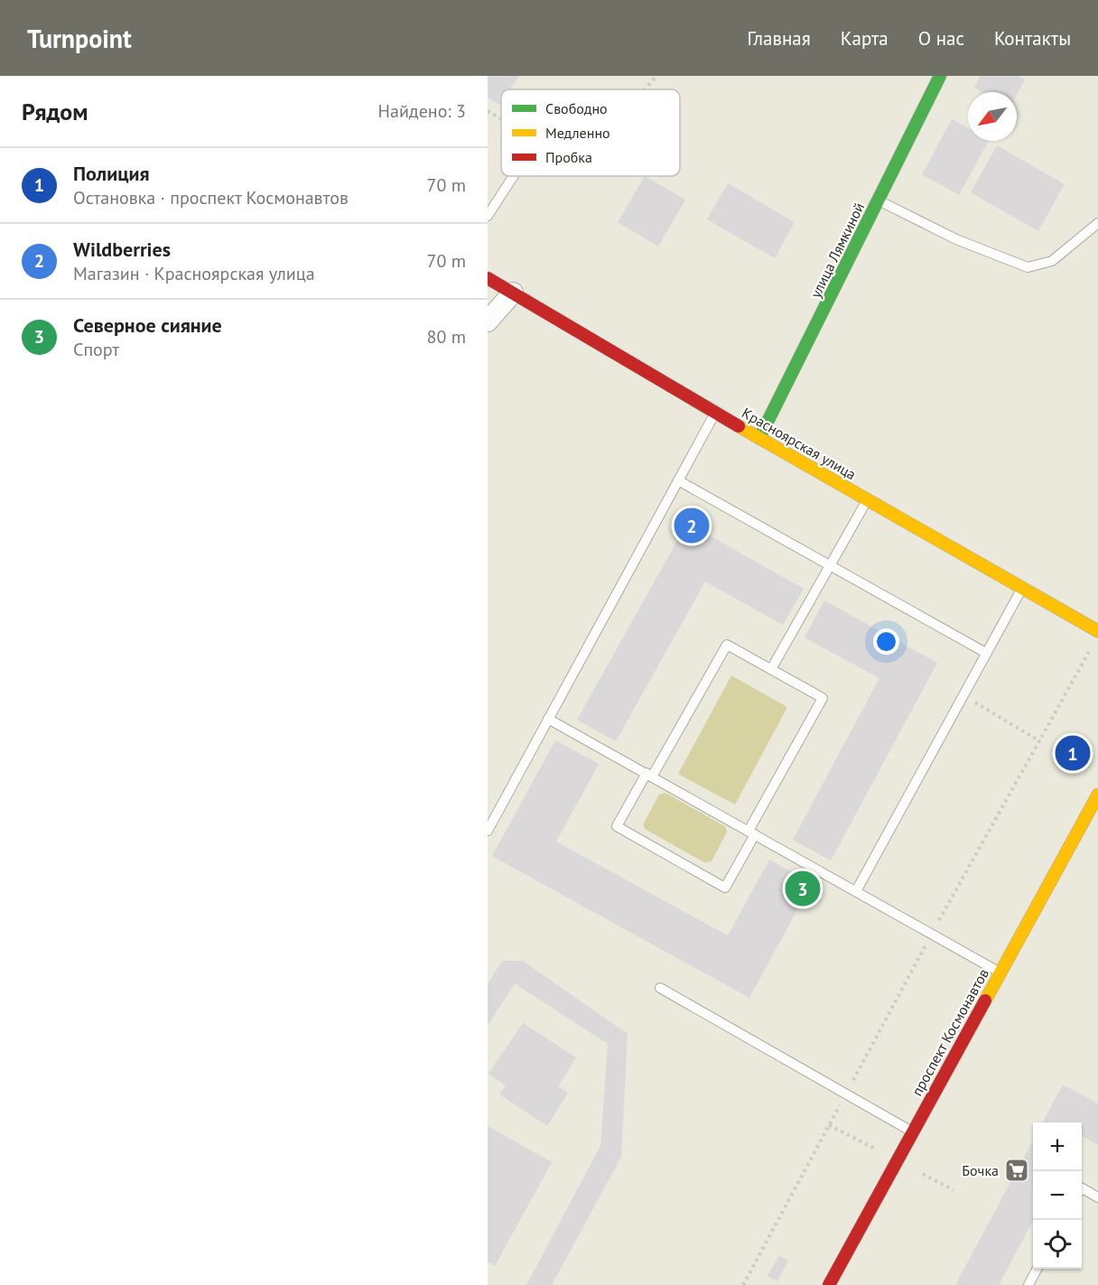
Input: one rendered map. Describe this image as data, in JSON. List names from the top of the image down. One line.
{"streets":{"street":["улица Лямкиной","Красноярская улица","проспект Космонавтов"]},"crossings":[["улица Лямкиной","Красноярская улица"]],"places":{"supermarket":["Бочка"]},"legend":["Свободно","Медленно","Пробка"],"north":"bottom left","page":{"header":"Turnpoint","nav":["Главная","Карта","О нас","Контакты"],"heading":["Рядом","Найдено: 3"],"list":[{"mark":"1","name":"Полиция","note":"Остановка · проспект Космонавтов","value":"70 m"},{"mark":"2","name":"Wildberries","note":"Магазин · Красноярская улица","value":"70 m"},{"mark":"3","name":"Северное сияние","note":"Спорт","value":"80 m"}],"pins":["2","1","3"],"map_buttons":["+","−"]}}
